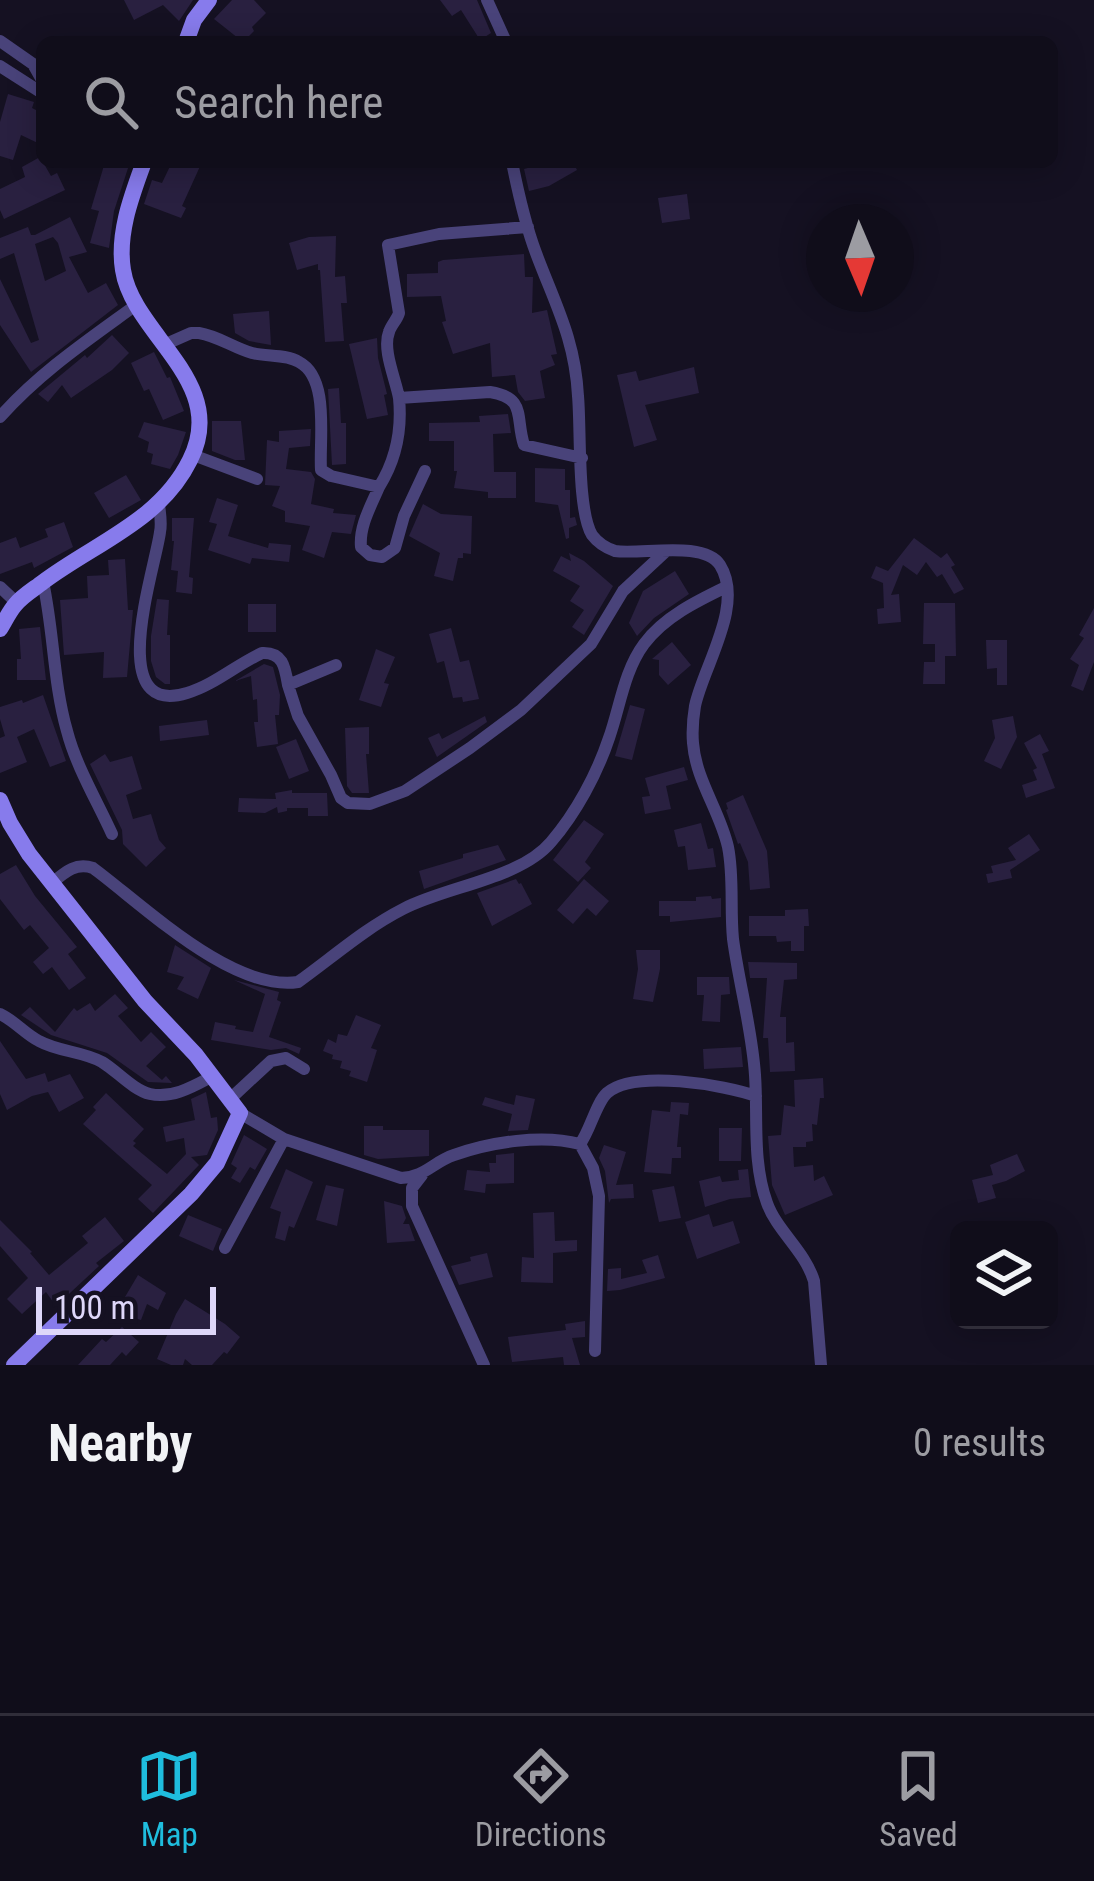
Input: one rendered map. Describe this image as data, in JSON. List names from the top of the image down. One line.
{"scale_bar":"100 m","north":"bottom","page":{"search":"Search here","scale":"100 m","heading":["Nearby","0 results"],"nav":["Map","Directions","Saved"]}}
